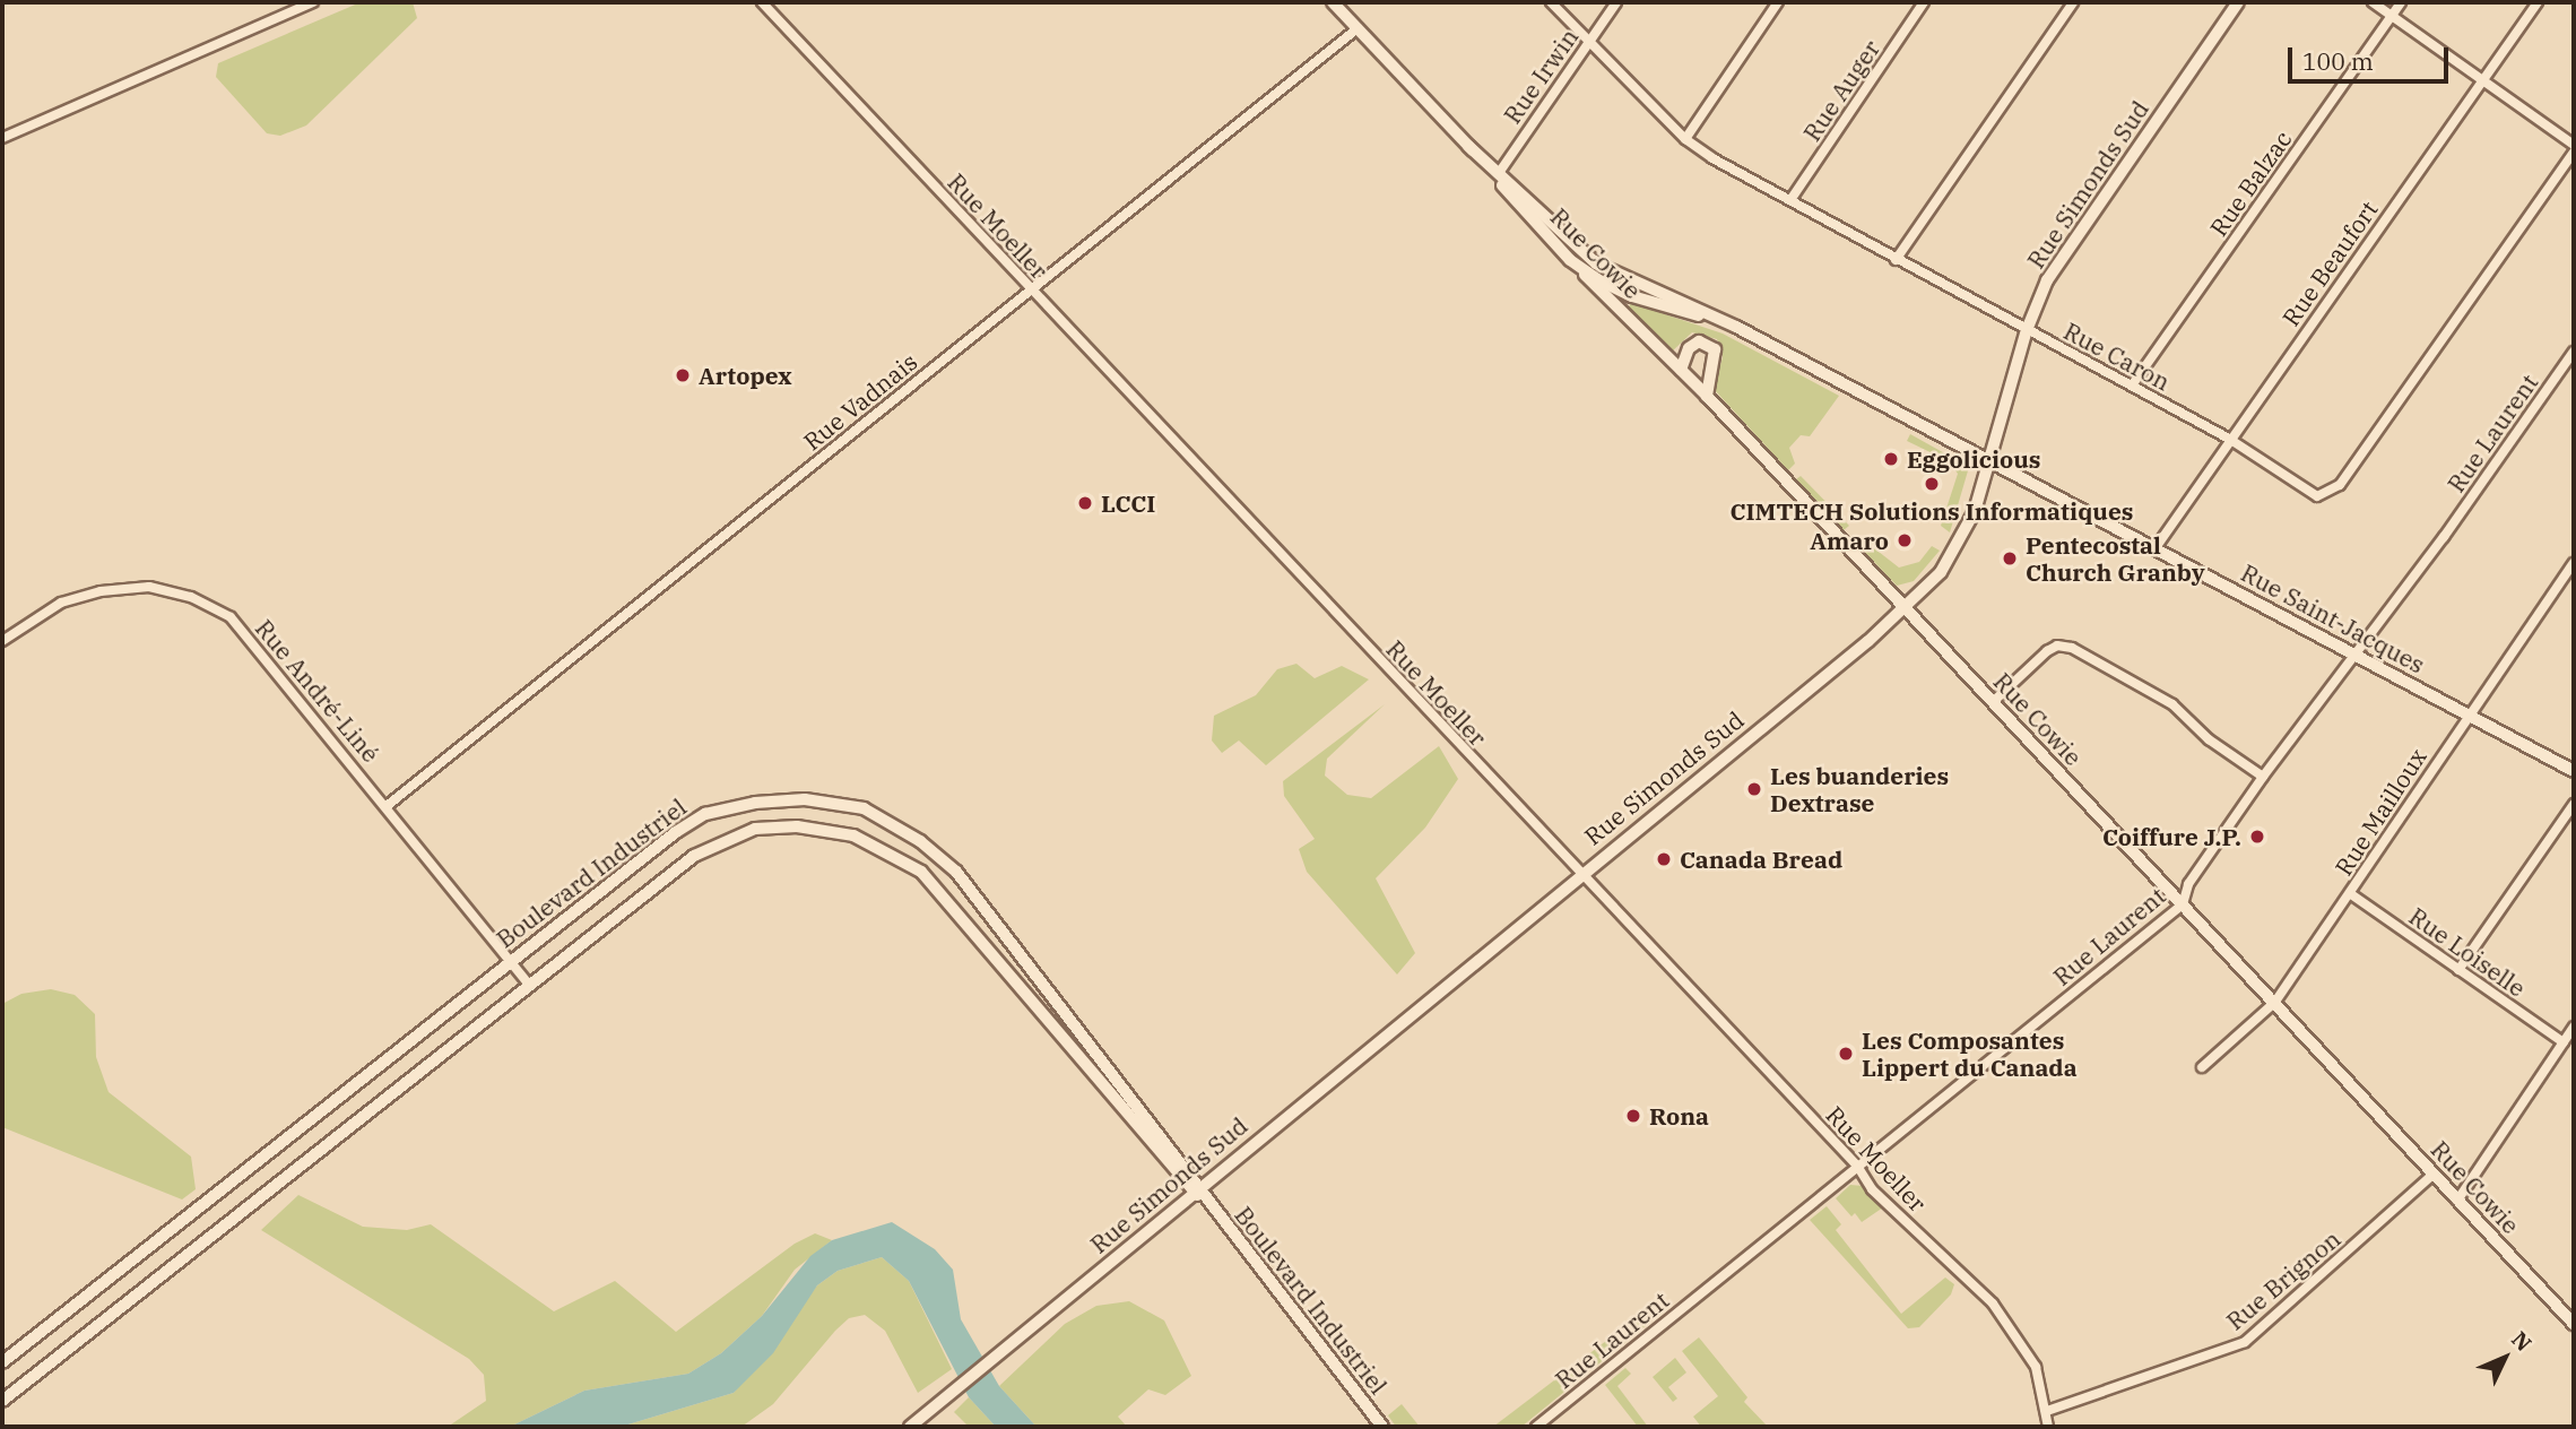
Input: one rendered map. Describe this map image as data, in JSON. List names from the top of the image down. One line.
{"streets":{"main road":["Rue Cowie","Rue Saint-Jacques"],"street":["Rue Irwin","Rue Auger","Rue Balzac","Rue Simonds Sud","Rue Moeller","Rue Beaufort","Rue Caron","Rue Vadnais","Rue Laurent","Rue André-Liné","Rue Mailloux","Boulevard Industriel","Rue Loiselle","Rue Brignon"]},"crossings":[["Rue Irwin","Rue Cowie"],["Rue Irwin","Rue Caron"],["Rue Irwin","Rue Saint-Jacques"],["Rue Auger","Rue Caron"],["Rue Balzac","Rue Caron"],["Rue Simonds Sud","Rue Moeller"],["Rue Simonds Sud","Rue Cowie"],["Rue Simonds Sud","Rue Caron"],["Rue Simonds Sud","Rue Saint-Jacques"],["Rue Simonds Sud","Boulevard Industriel"],["Rue Moeller","Rue Vadnais"],["Rue Moeller","Rue Laurent"],["Rue Moeller","Rue Brignon"],["Rue Cowie","Rue Vadnais"],["Rue Cowie","Rue Laurent"],["Rue Cowie","Rue Saint-Jacques"],["Rue Cowie","Rue Mailloux"],["Rue Cowie","Rue Brignon"],["Rue Beaufort","Rue Caron"],["Rue Beaufort","Rue Saint-Jacques"],["Rue Vadnais","Rue André-Liné"],["Rue Laurent","Rue Saint-Jacques"],["Rue Saint-Jacques","Rue Mailloux"],["Rue André-Liné","Boulevard Industriel"],["Rue Mailloux","Rue Loiselle"]],"places":["Artopex","Eggolicious","CIMTECH Solutions Informatiques","LCCI","Amaro","Pentecostal Church Granby","Les buanderies Dextrase","Coiffure J.P.","Canada Bread","Les Composantes Lippert du Canada","Rona"],"scale_bar":"100 m","north":"top right"}
